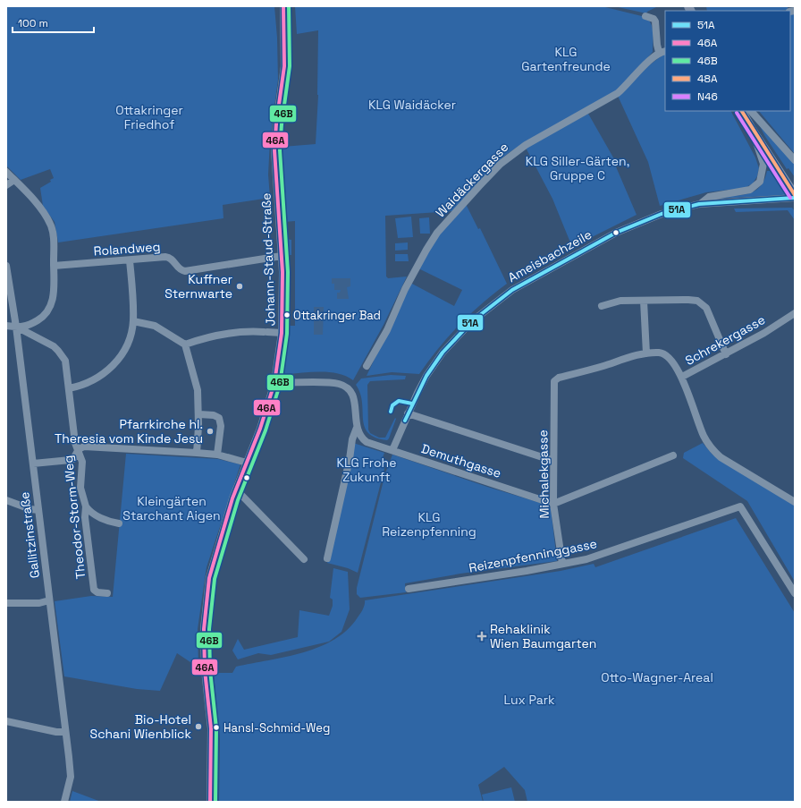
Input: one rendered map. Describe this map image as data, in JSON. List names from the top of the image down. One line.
{"streets":{"street":["Waidäckergasse","Rolandweg","Ameisbachzeile","Johann-Staud-Straße","Schrekergasse","Demuthgasse","Michalekgasse","Theodor-Storm-Weg","Gallitzinstraße","Reizenpfenninggasse"]},"crossings":[["Rolandweg","Johann-Staud-Straße"],["Ameisbachzeile","Demuthgasse"],["Schrekergasse","Michalekgasse"],["Demuthgasse","Michalekgasse"],["Michalekgasse","Reizenpfenninggasse"],["Theodor-Storm-Weg","Gallitzinstraße"]],"parks":["KLG Gartenfreunde","KLG Waidäcker","Ottakringer Friedhof","KLG Siller-Gärten, Gruppe C","KLG Frohe Zukunft","Kleingärten Starchant Aigen","KLG Reizenpfenning","Otto-Wagner-Areal","Lux Park"],"places":{"other":["Kuffner Sternwarte","Ottakringer Bad","Pfarrkirche hl. Theresia vom Kinde Jesu","Bio-Hotel Schani Wienblick","Hansl-Schmid-Weg"],"health":["Rehaklinik Wien Baumgarten"]},"lines":["transit line 46A","transit line 46B","transit line 48A","transit line N46","transit line 51A"],"legend":["51A","46A","46B","48A","N46"],"scale_bar":"100 m"}
